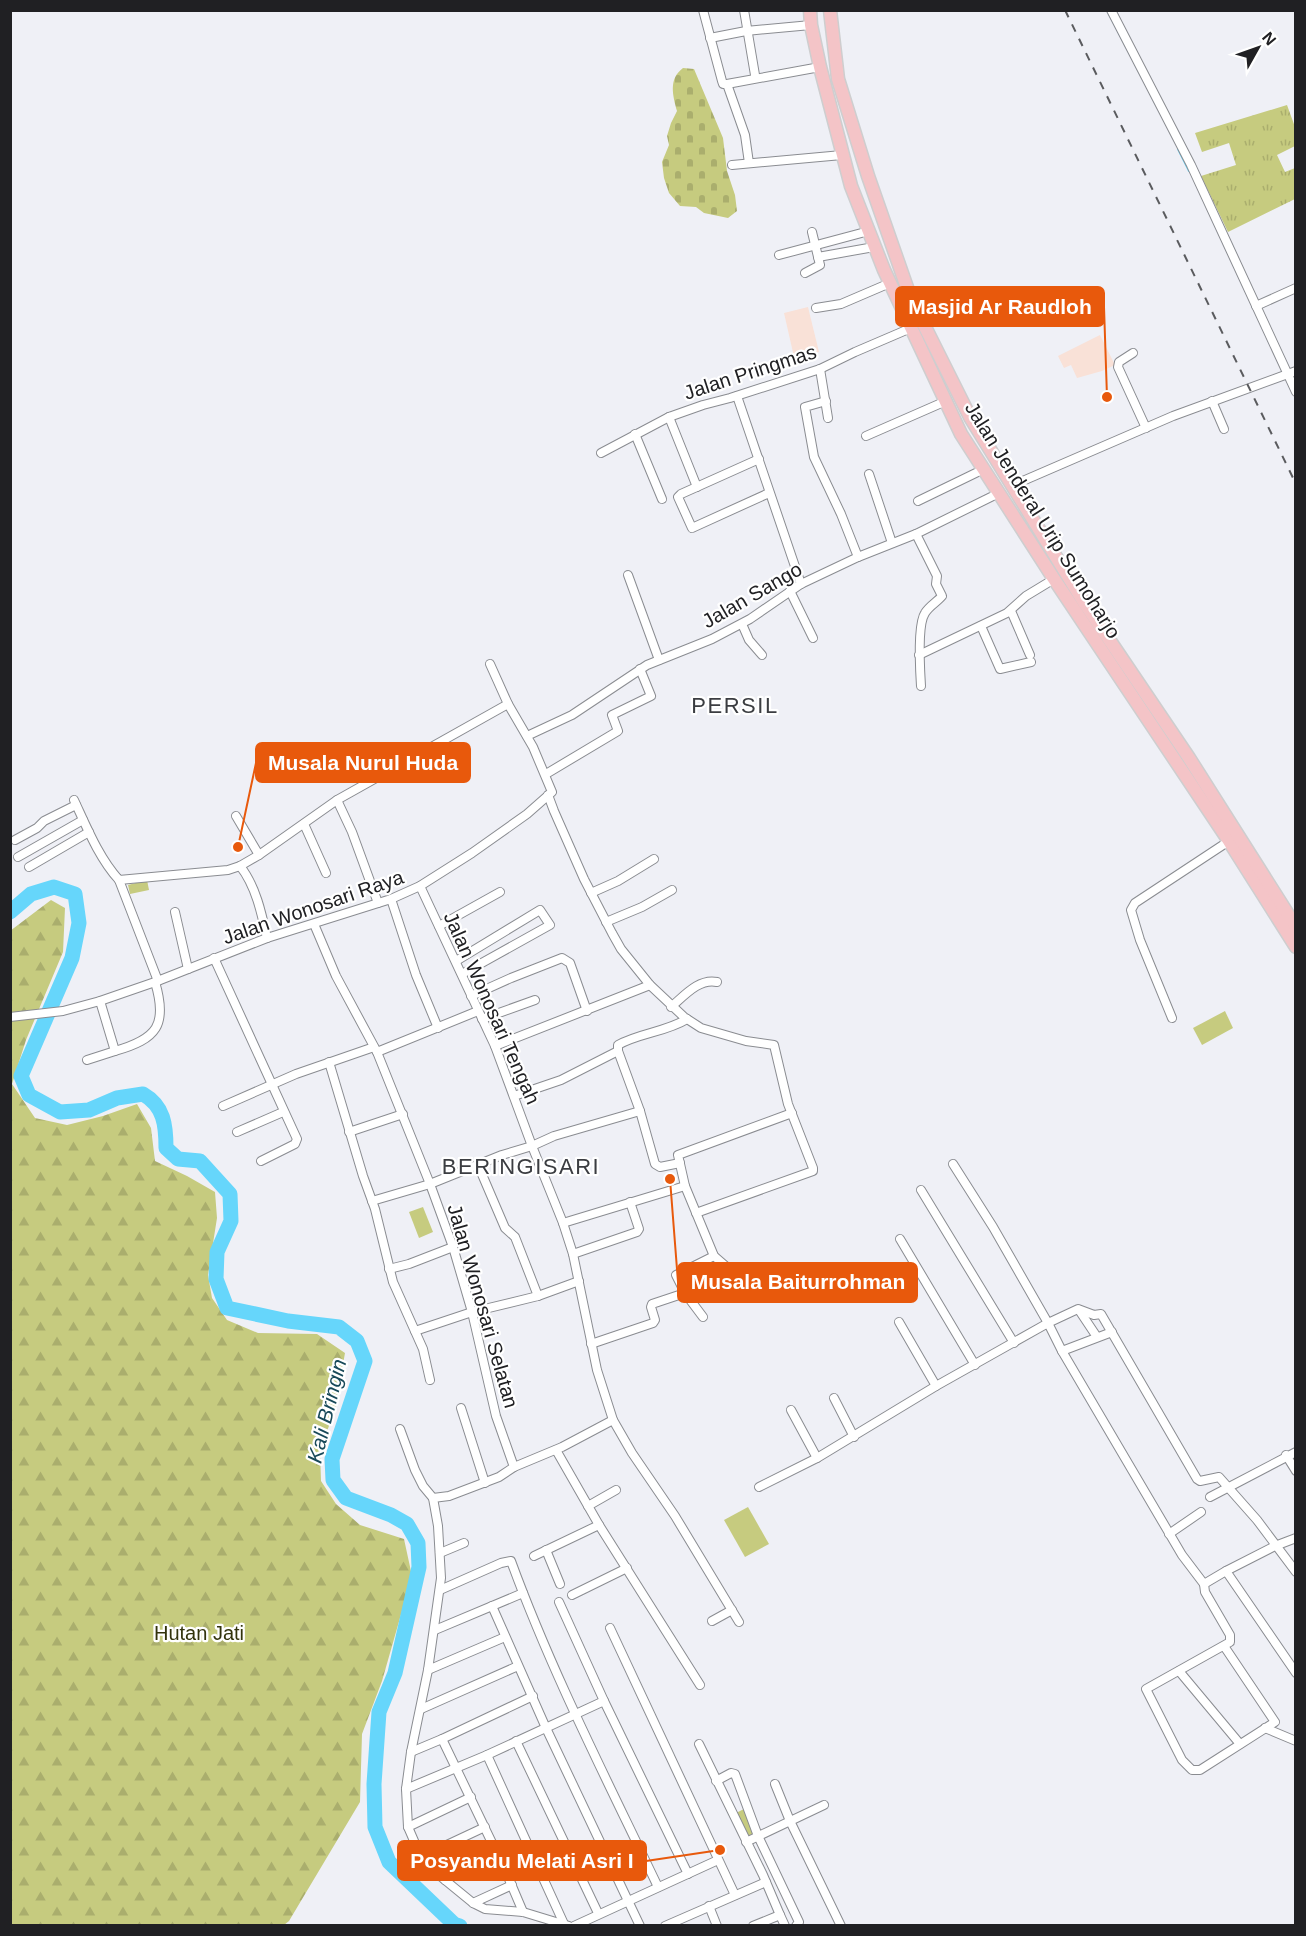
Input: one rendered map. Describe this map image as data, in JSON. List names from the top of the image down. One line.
{"streets":{"highway":["Jalan Jenderal Urip Sumoharjo"],"street":["Jalan Pringmas","Jalan Sango","Jalan Wonosari Raya","Jalan Wonosari Tengah","Jalan Wonosari Selatan"]},"crossings":[["Jalan Pringmas","Jalan Jenderal Urip Sumoharjo"],["Jalan Jenderal Urip Sumoharjo","Jalan Sango"],["Jalan Wonosari Raya","Jalan Wonosari Tengah"],["Jalan Wonosari Raya","Jalan Wonosari Selatan"]],"districts":["PERSIL","BERINGISARI"],"water":["Kali Bringin"],"parks":["Hutan Jati"],"places":["Masjid Ar Raudloh","Musala Nurul Huda","Musala Baiturrohman","Posyandu Melati Asri I"],"north":"top right"}
